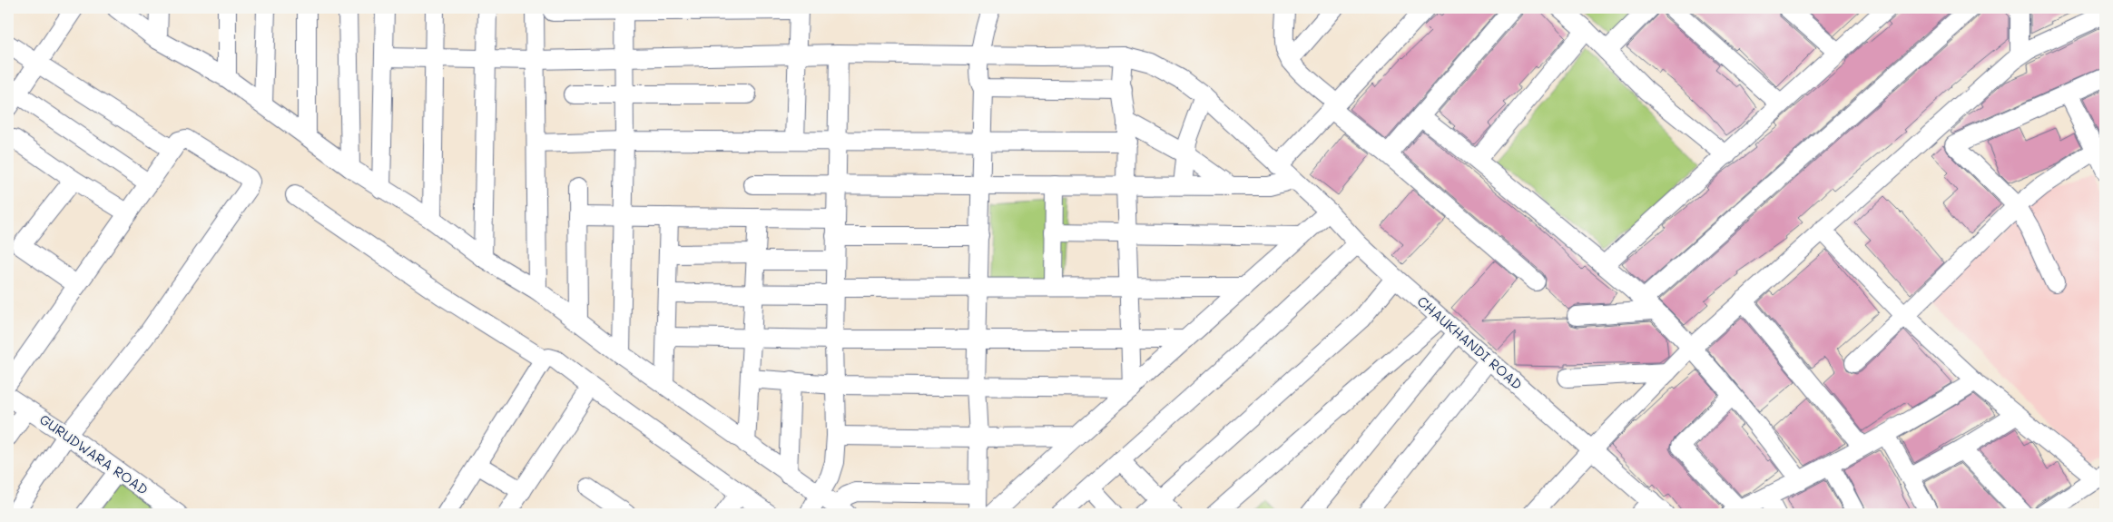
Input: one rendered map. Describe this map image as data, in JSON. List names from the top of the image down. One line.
{"streets":{"street":["CHAUKHANDI ROAD","GURUDWARA ROAD"]}}
